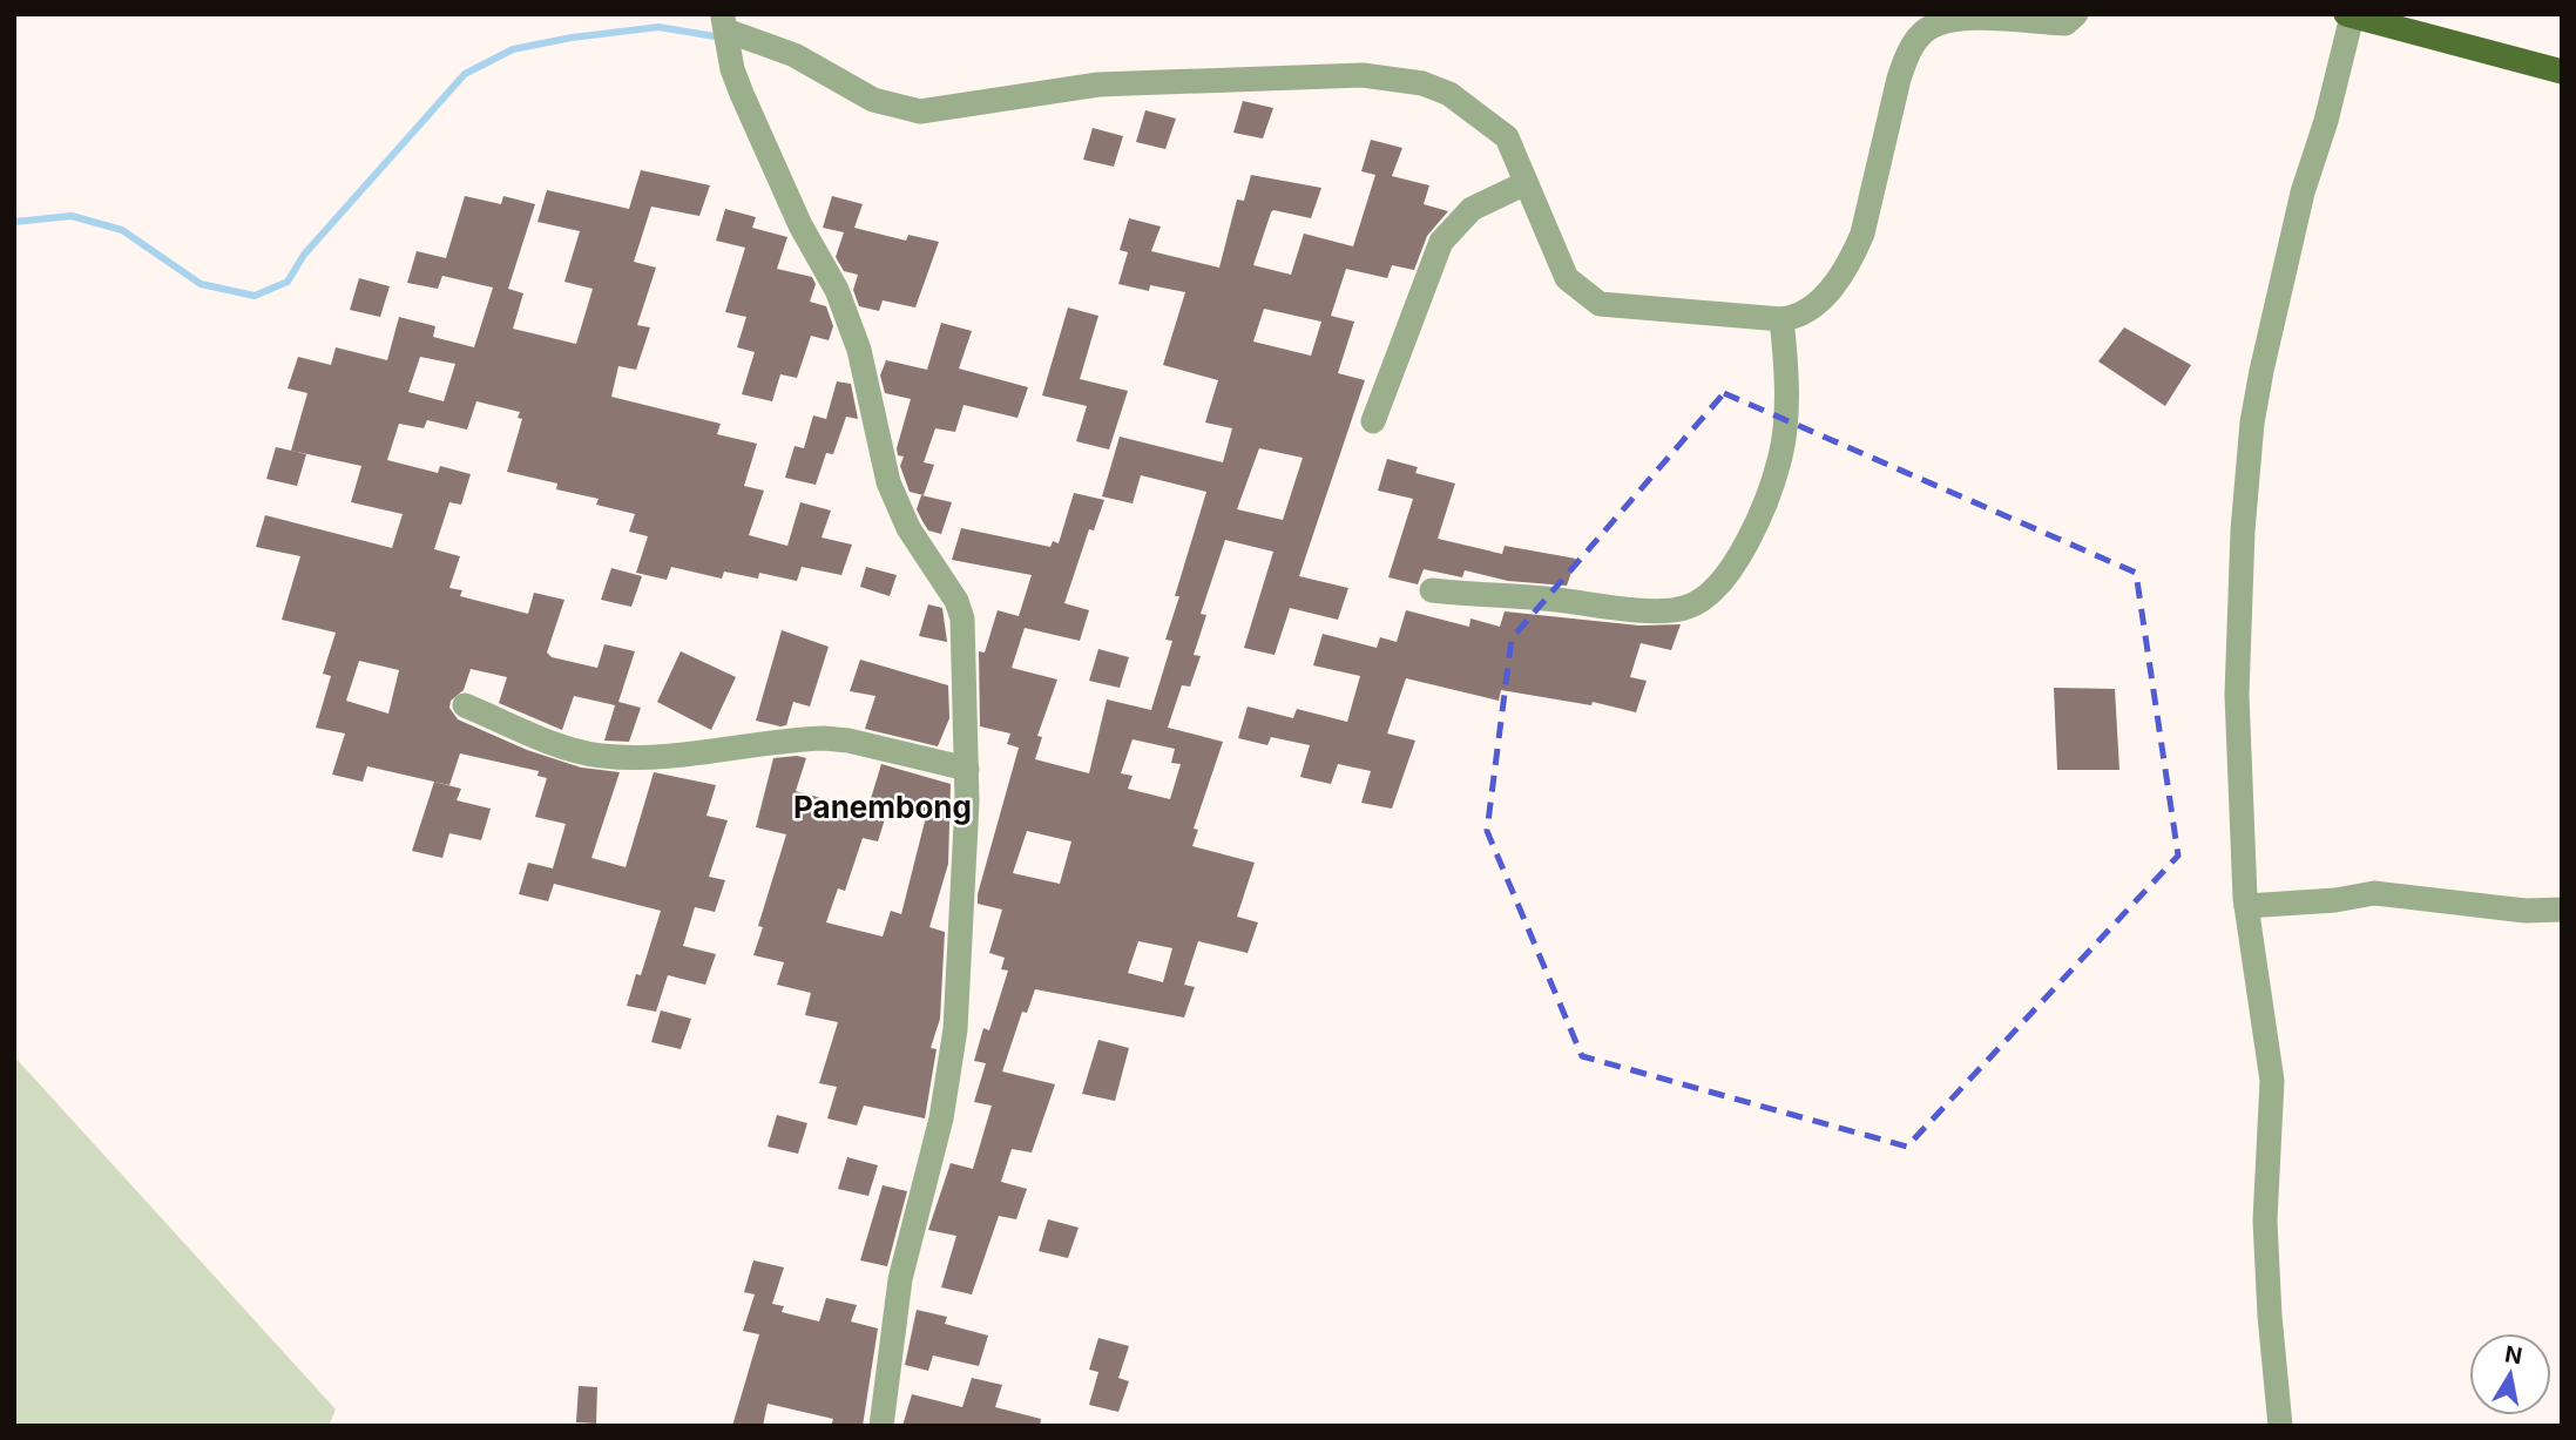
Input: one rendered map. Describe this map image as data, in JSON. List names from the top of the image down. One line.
{"districts":["Panembong"],"north":"top"}
